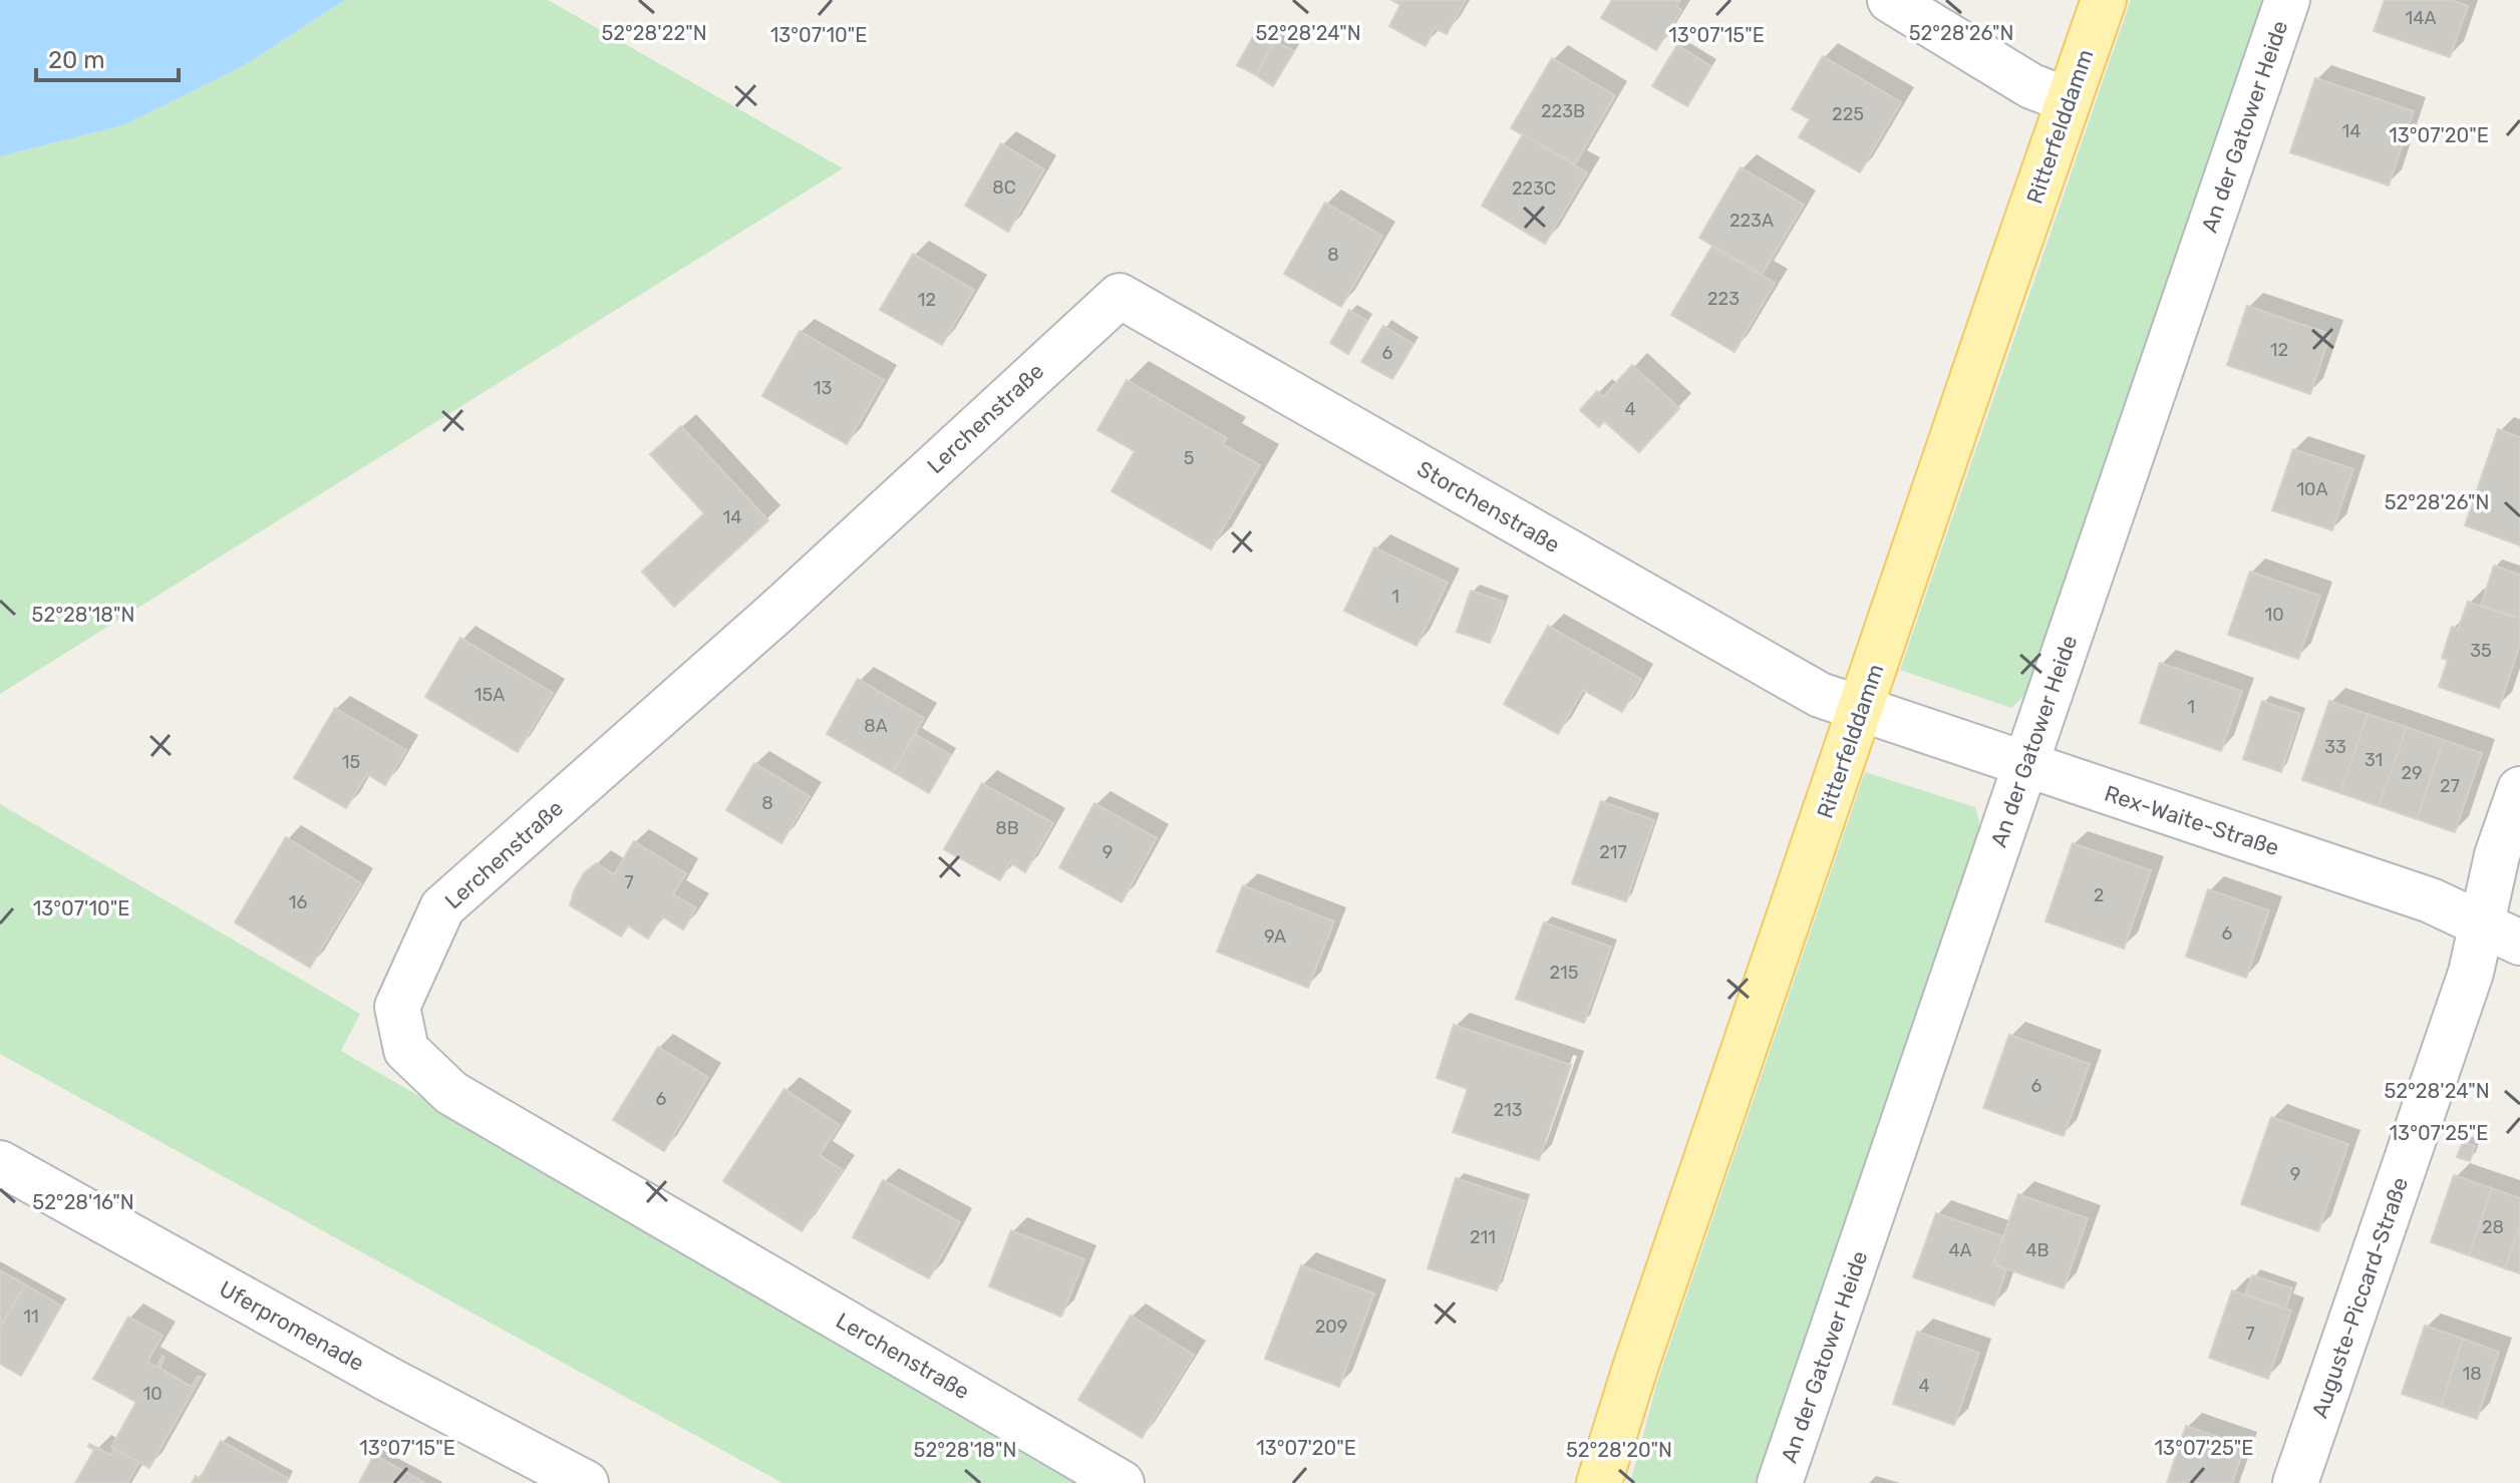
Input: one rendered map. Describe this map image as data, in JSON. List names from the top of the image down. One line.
{"streets":{"main road":["Ritterfelddamm"],"street":["An der Gatower Heide","Lerchenstraße","Storchenstraße","Rex-Waite-Straße","Auguste-Piccard-Straße","Uferpromenade"]},"crossings":[["Ritterfelddamm","Storchenstraße"],["Ritterfelddamm","Rex-Waite-Straße"],["An der Gatower Heide","Rex-Waite-Straße"],["Lerchenstraße","Storchenstraße"],["Storchenstraße","Rex-Waite-Straße"],["Rex-Waite-Straße","Auguste-Piccard-Straße"]],"house_numbers":["14A","223B","225","14","8C","223C","223A","8","223","12","12","6","13","4","5","10A","14","1","10","35","15A","1","8A","33","31","15","29","27","8","8B","9","217","7","2","16","6","9A","215","6","6","213","9","28","211","4A","4B","11","209","7","18","4","10"],"scale_bar":"20 m","coordinates":["52°28'22\"N","52°28'24\"N","52°28'26\"N","13°07'10\"E","13°07'15\"E","13°07'20\"E","52°28'18\"N","13°07'25\"E","52°28'16\"N","52°28'20\"N"]}
